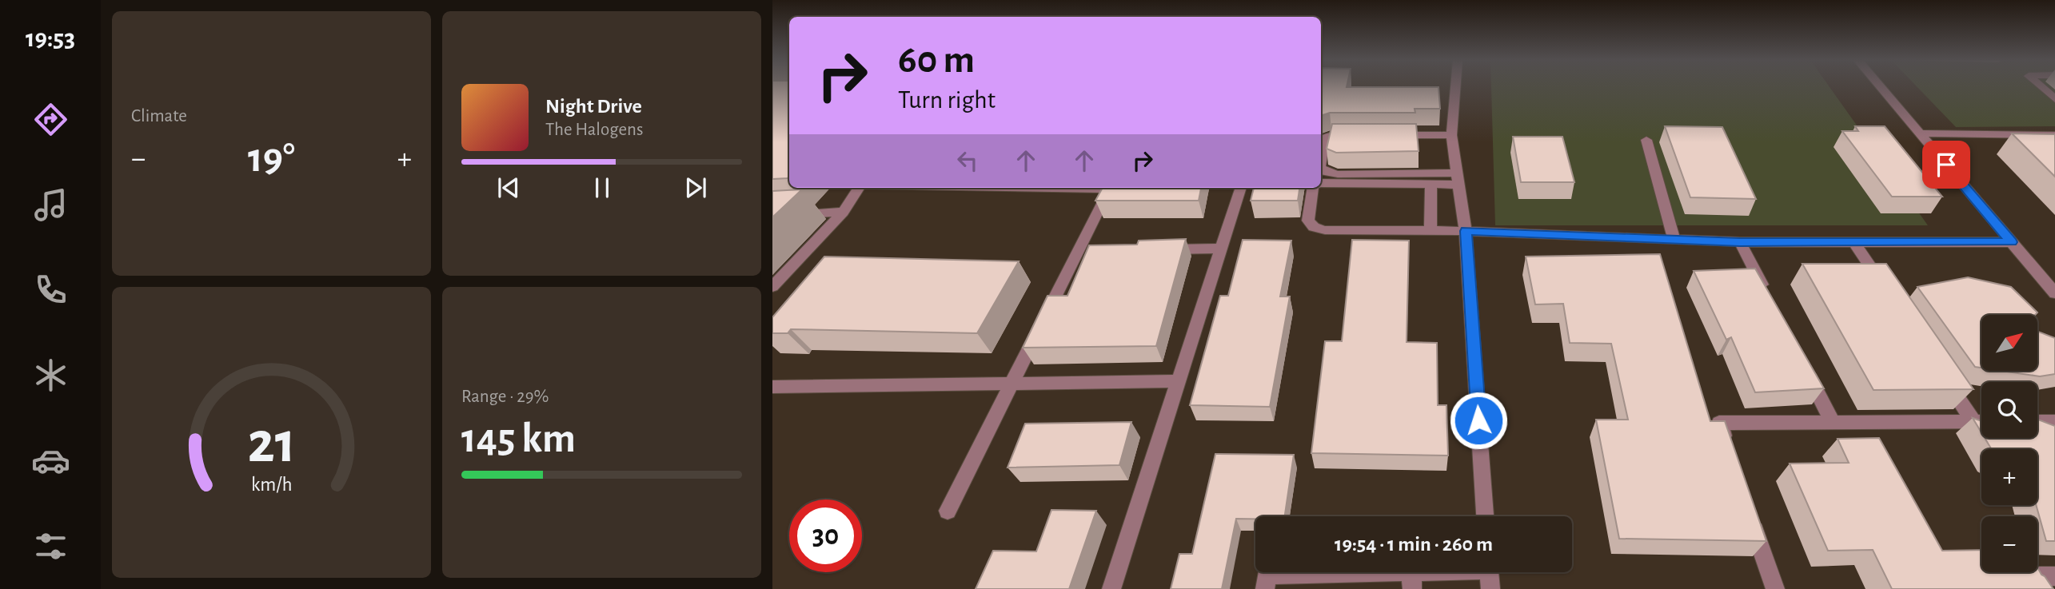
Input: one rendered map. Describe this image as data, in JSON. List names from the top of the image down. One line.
{"north":"top right","page":{"tabs":"19:53","tile":["Climate",["Range · 29%","145 km"]],"turn":["60 m","Turn right"],"song":["Night Drive","The Halogens"],"heat":["−","19°","+"],"map_buttons":["+","−"],"limit":"30","trip":"19:54 · 1 min · 260 m","gauge":["21","km/h"]}}
